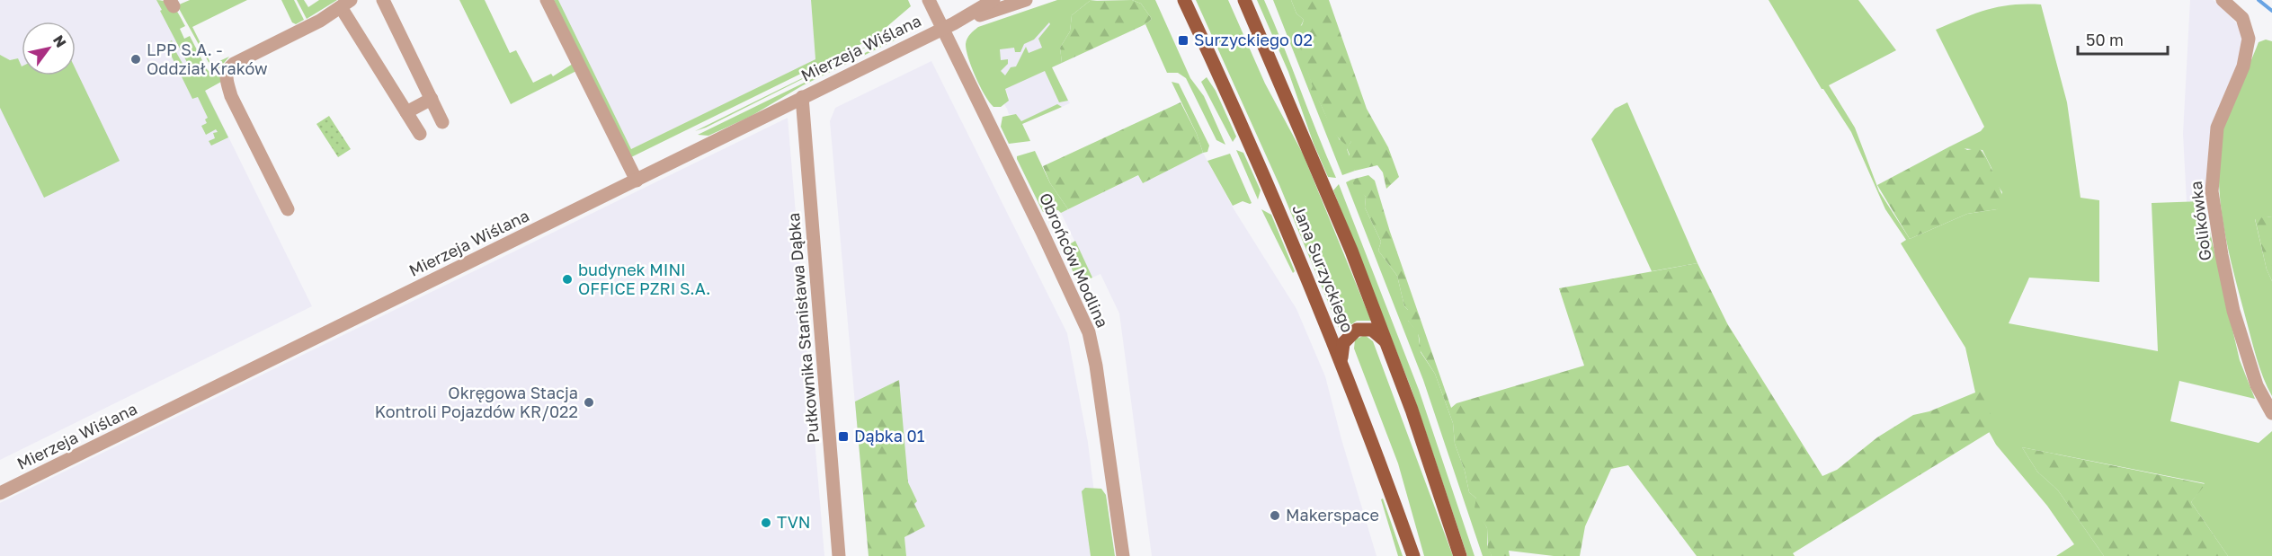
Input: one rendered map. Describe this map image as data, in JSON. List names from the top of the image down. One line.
{"streets":{"main road":["Jana Surzyckiego"],"street":["Mierzeja Wiślana","Golikówka","Obrońców Modlina","Pułkownika Stanisława Dąbka"]},"crossings":[["Mierzeja Wiślana","Obrońców Modlina"],["Mierzeja Wiślana","Pułkownika Stanisława Dąbka"]],"places":{"transit":["Surzyckiego 02","Dąbka 01"],"other":["LPP S.A. - Oddział Kraków","budynek MINI OFFICE PZRI S.A.","Okręgowa Stacja Kontroli Pojazdów KR/022","Makerspace","TVN"]},"scale_bar":"50 m","north":"top right"}
